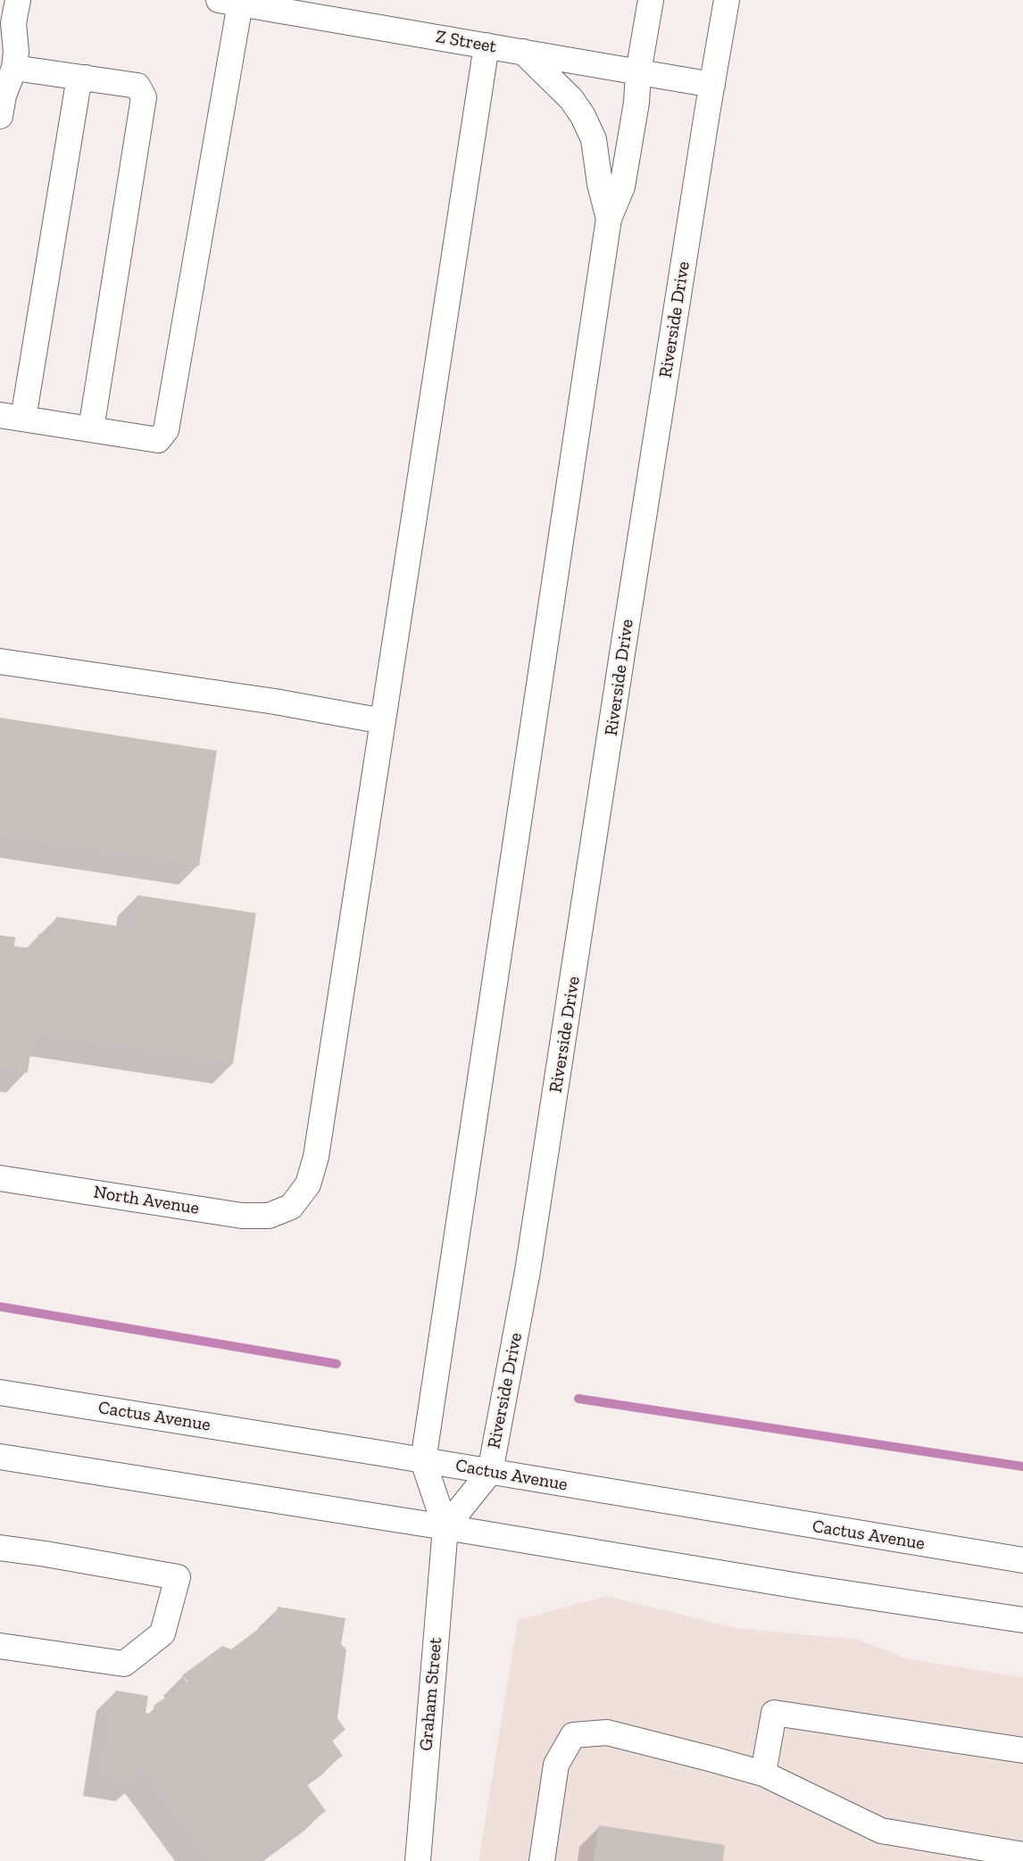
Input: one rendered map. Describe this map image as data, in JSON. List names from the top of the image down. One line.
{"streets":{"street":["Z Street","Riverside Drive","North Avenue","Cactus Avenue","Graham Street"]},"crossings":[["Z Street","Riverside Drive"],["Riverside Drive","Cactus Avenue"],["Riverside Drive","Graham Street"]]}
